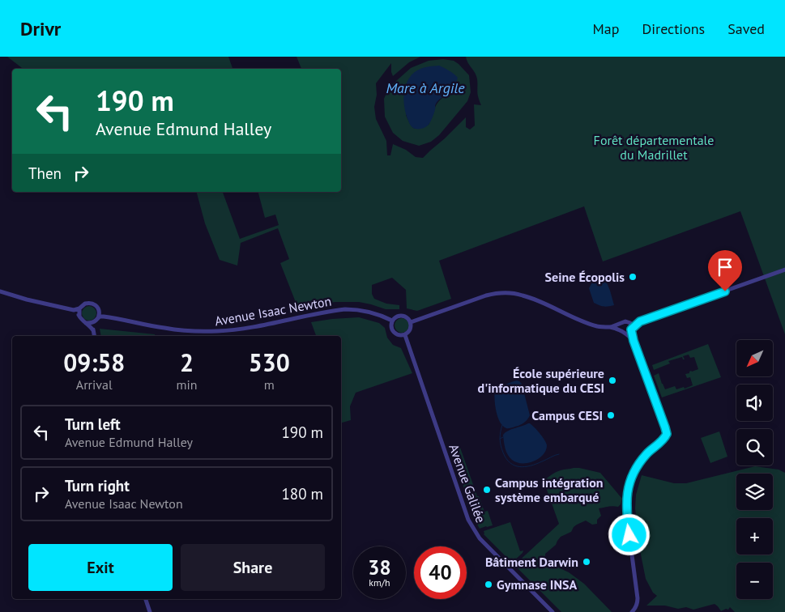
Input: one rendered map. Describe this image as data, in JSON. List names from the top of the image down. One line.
{"streets":{"street":["Avenue Isaac Newton","Avenue Galilée"]},"crossings":[["Avenue Isaac Newton","Avenue Galilée"]],"water":["Mare à Argile"],"parks":["Forêt départementale du Madrillet"],"places":["Seine Écopolis","École supérieure d'informatique du CESI","Campus CESI","Campus intégration système embarqué","Bâtiment Darwin","Gymnase INSA"],"north":"bottom left","page":{"header":"Drivr","nav":["Map","Directions","Saved"],"turn":["190 m","Avenue Edmund Halley"],"then":"Then","eta":["09:58","Arrival","2","min","530","m"],"map_buttons":["+","−"],"list":[{"name":"Turn left","note":"Avenue Edmund Halley","value":"190 m"},{"name":"Turn right","note":"Avenue Isaac Newton","value":"180 m"}],"buttons":["Exit","Share"],"speed":"38 km/h","limit":"40"}}
